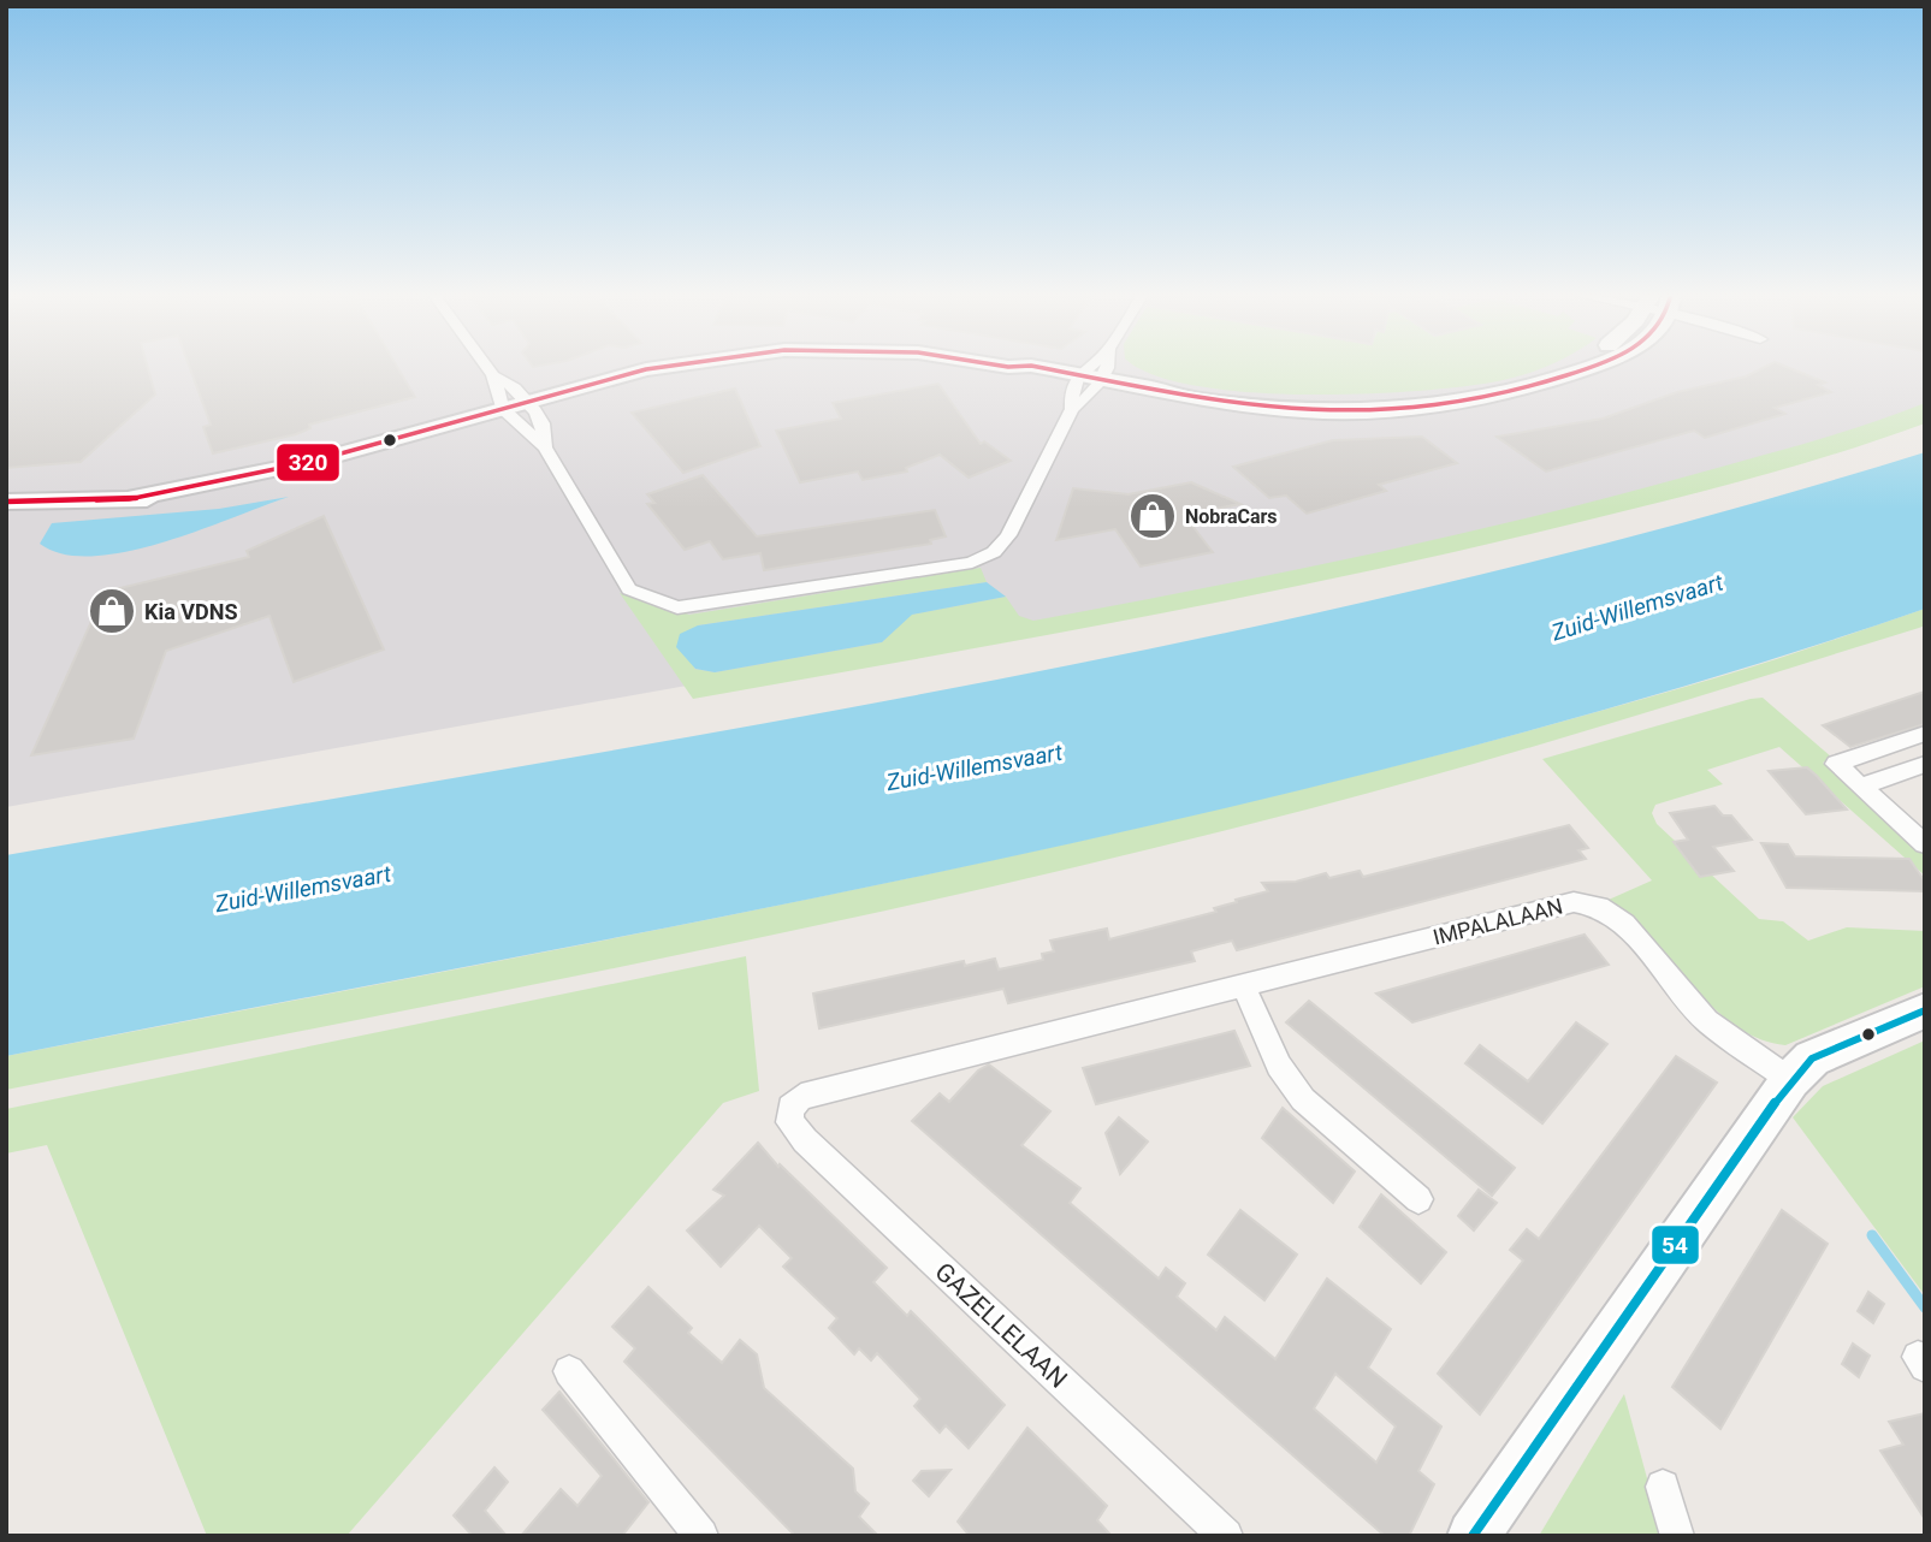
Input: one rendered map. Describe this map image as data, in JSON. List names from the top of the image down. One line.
{"streets":{"street":["IMPALALAAN","GAZELLELAAN"]},"crossings":[["IMPALALAAN","GAZELLELAAN"]],"water":["Zuid-Willemsvaart"],"places":{"shop":["NobraCars","Kia VDNS"]},"lines":["transit line 320","transit line 54"]}
